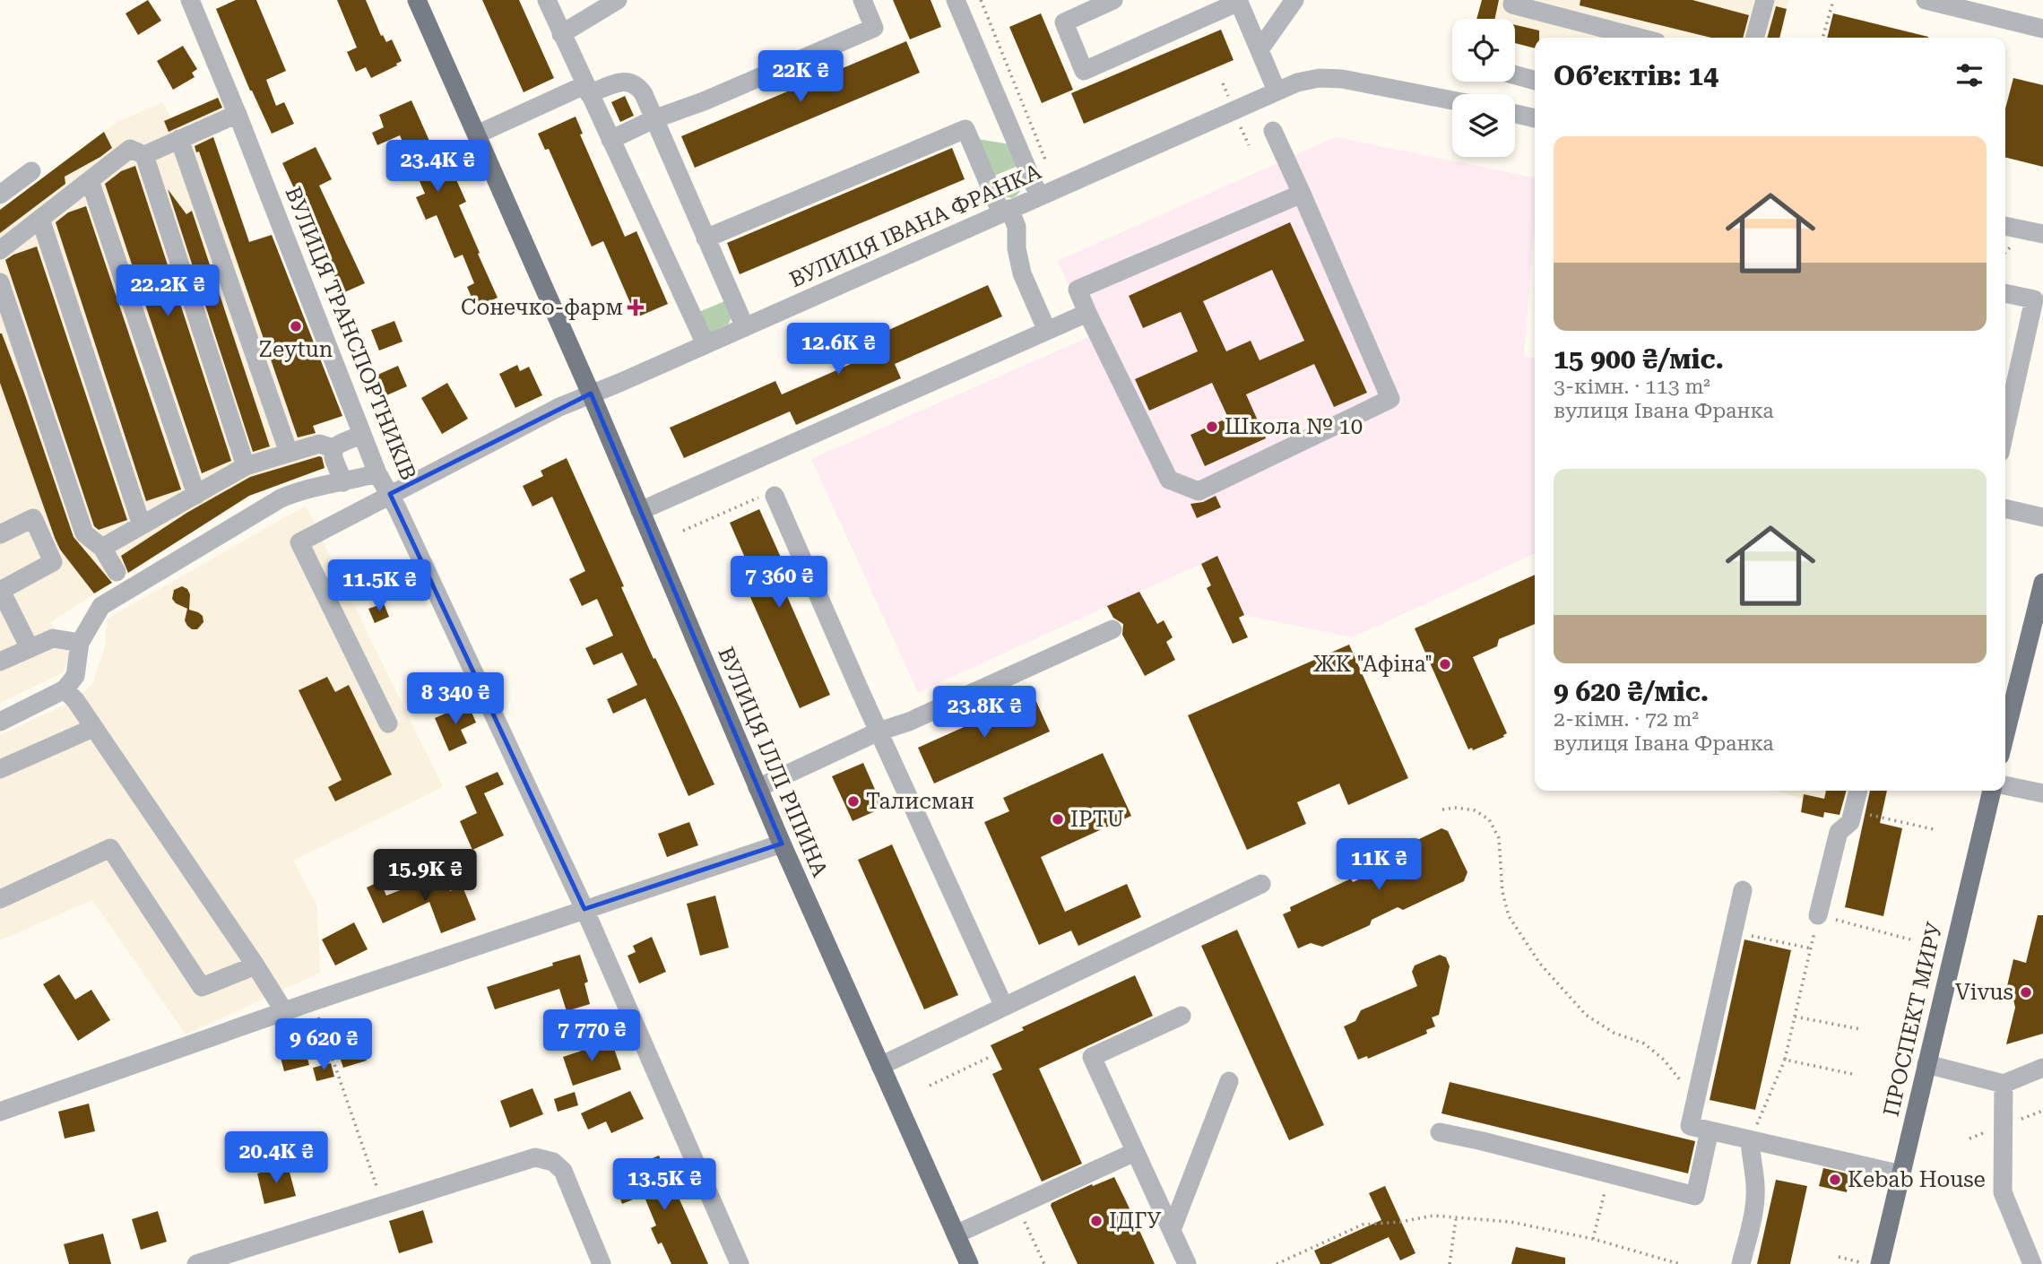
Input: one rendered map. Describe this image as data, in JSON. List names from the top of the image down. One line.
{"streets":{"main road":["ВУЛИЦЯ ІЛЛІ РІПИНА","ПРОСПЕКТ МИРУ"],"street":["ВУЛИЦЯ ІВАНА ФРАНКА","ВУЛИЦЯ ТРАНСПОРТНИКІВ"]},"crossings":[["ВУЛИЦЯ ІВАНА ФРАНКА","ВУЛИЦЯ ТРАНСПОРТНИКІВ"],["ВУЛИЦЯ ІВАНА ФРАНКА","ВУЛИЦЯ ІЛЛІ РІПИНА"]],"places":{"health":["Сонечко-фарм"],"other":["Zeytun","Школа № 10","ЖК \"Афіна\"","Талисман","IPTU","Vivus","Kebab House","ІДГУ"]},"page":{"heading":"Об’єктів: 14","price":["22K ₴","23.4K ₴","22.2K ₴","12.6K ₴","7 360 ₴","11.5K ₴","8 340 ₴","23.8K ₴","11K ₴","15.9K ₴","7 770 ₴","9 620 ₴","20.4K ₴","13.5K ₴"],"list":[{"name":"15 900 ₴/міс.","note":"3-кімн. · 113 m² · вулиця Івана Франка"},{"name":"9 620 ₴/міс.","note":"2-кімн. · 72 m² · вулиця Івана Франка"}]}}
